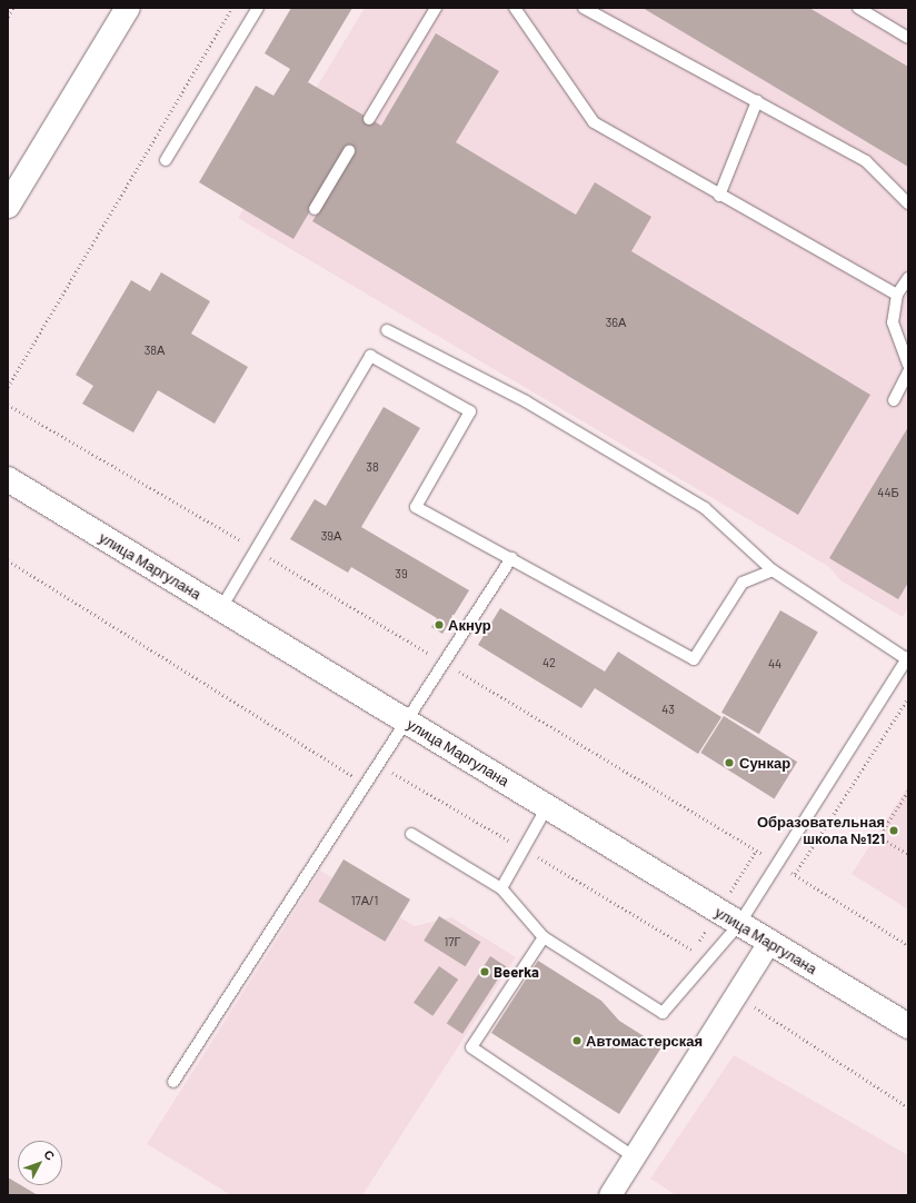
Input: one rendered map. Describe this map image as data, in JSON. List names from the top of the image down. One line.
{"streets":{"street":["улица Маргулана"]},"places":["Акнур","Сункар","Образовательная школа №121","Beerka","Автомастерская"],"house_numbers":["36А","38А","38","44Б","39А","39","42","44","43","17А/1","17Г"],"north":"top right"}
